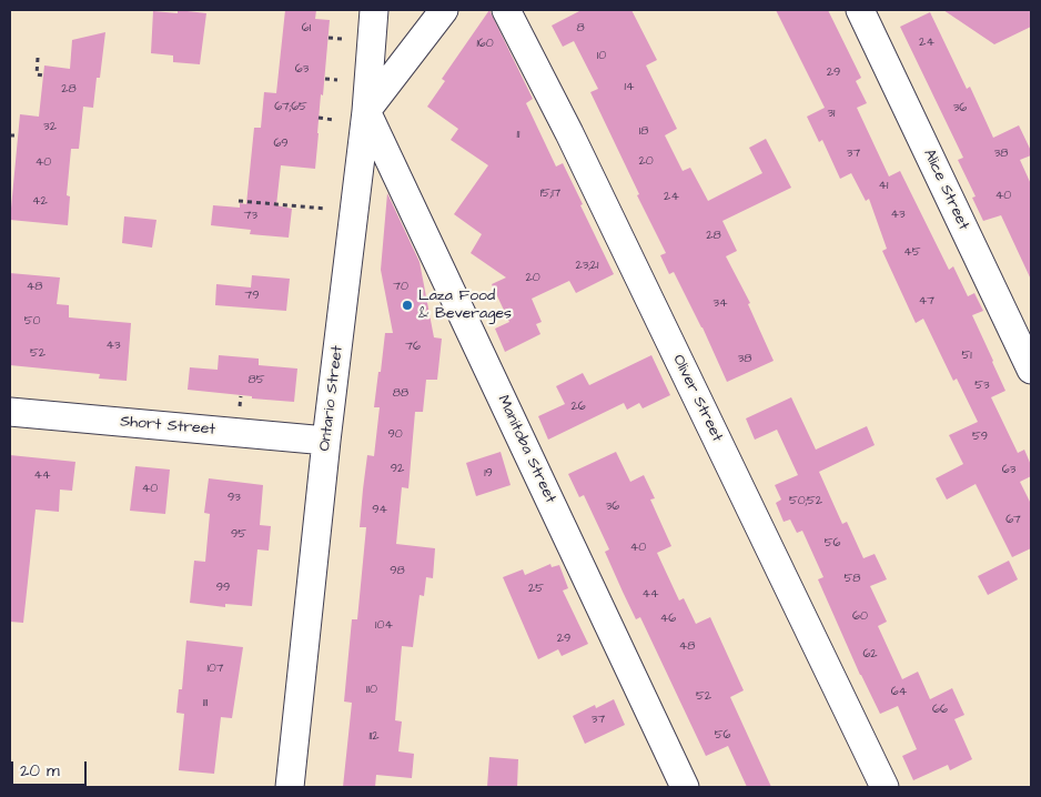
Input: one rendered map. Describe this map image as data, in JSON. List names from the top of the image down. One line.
{"streets":{"street":["Alice Street","Ontario Street","Oliver Street","Short Street","Manitoba Street"]},"crossings":[["Ontario Street","Short Street"],["Ontario Street","Manitoba Street"]],"places":["Laza Food & Beverages"],"house_numbers":["61","8","24","160","10","63","29","14","28","67;65","36","31","32","18","11","69","37","38","20","40","41","15;17","40","24","42","43","73","28","45","23;21","20","48","70","79","47","34","50","43","76","52","51","38","85","53","88","26","90","59","92","63","19","44","40","93","50;52","36","94","67","95","56","40","98","58","99","25","44","60","46","104","29","48","62","107","110","64","52","111","66","37","56","112"],"scale_bar":"20 m"}
